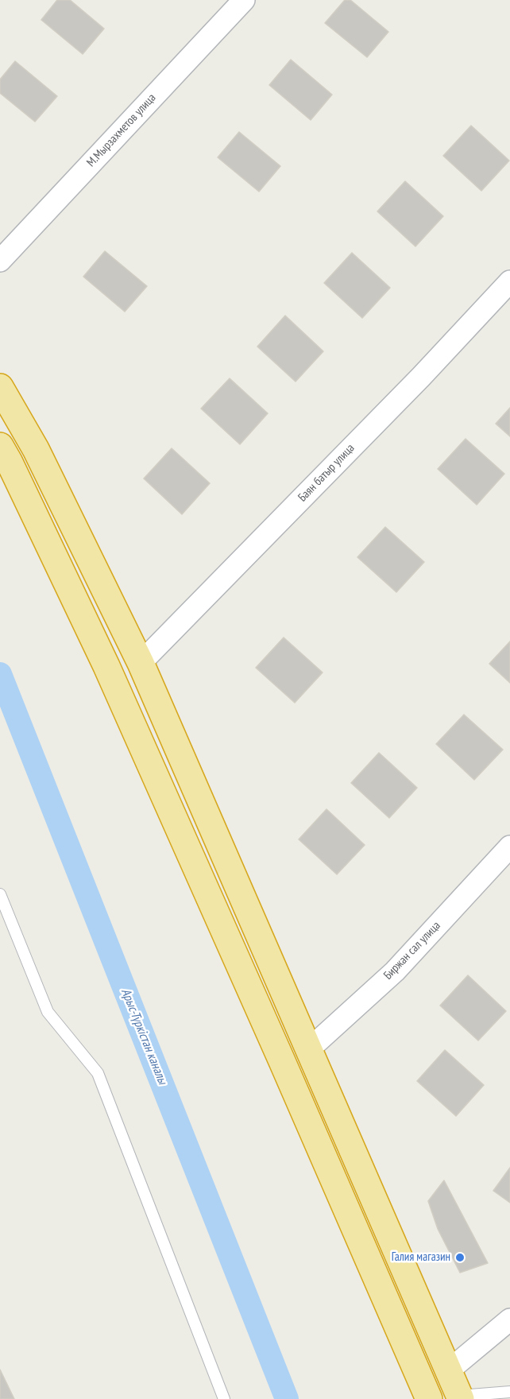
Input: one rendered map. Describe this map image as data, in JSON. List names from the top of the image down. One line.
{"streets":{"street":["М.Мырзахметов улица","Баян батыр улица","Биржан сал улица"]},"water":["Арыс-Түркістан каналы"],"places":["Галия магазин"]}
